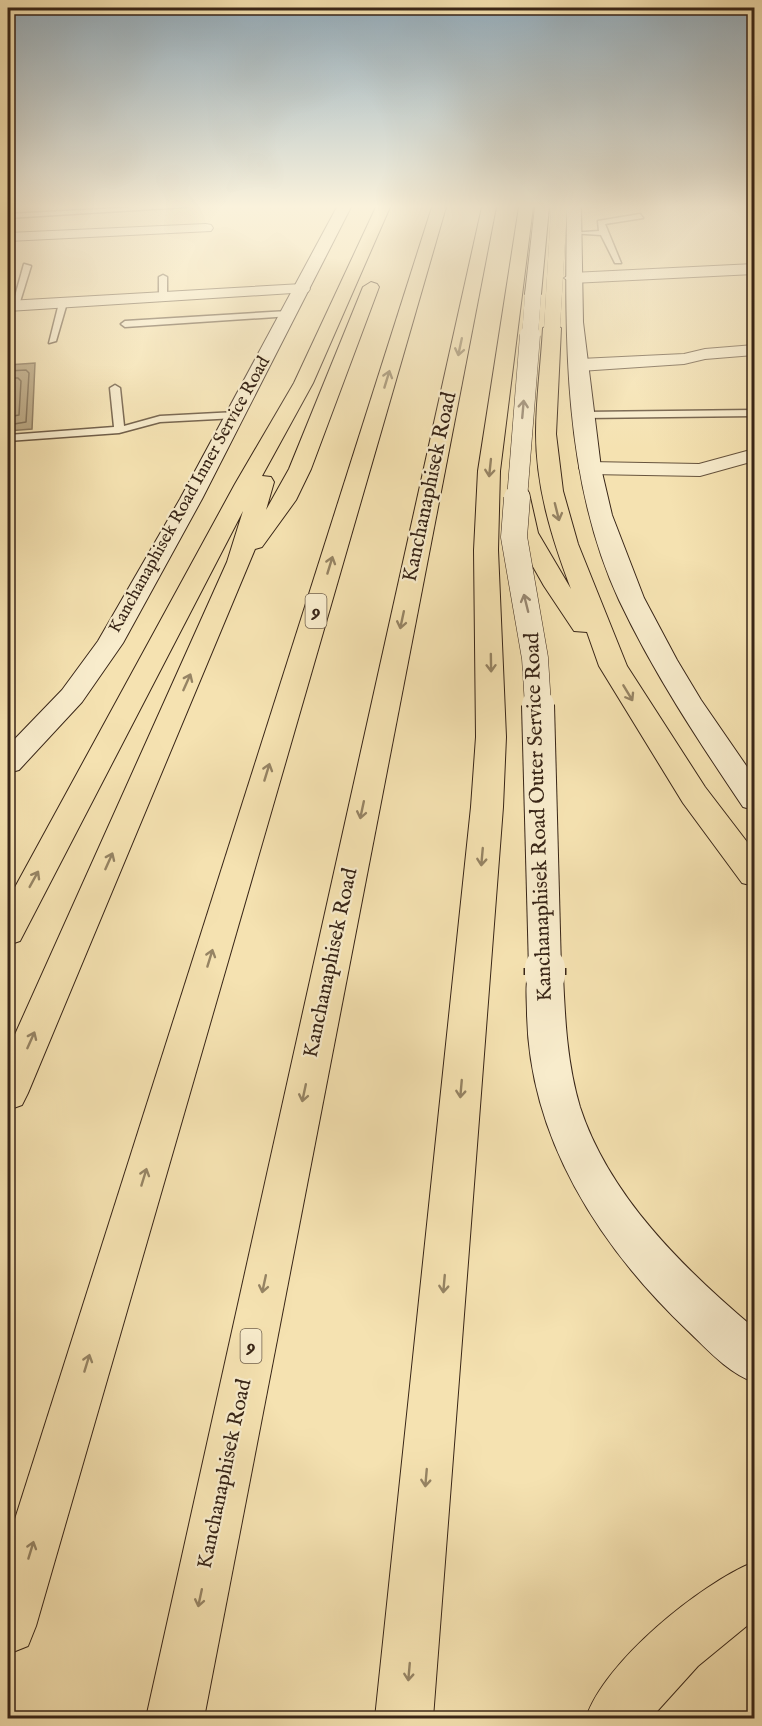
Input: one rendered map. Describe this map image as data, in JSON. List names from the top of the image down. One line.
{"streets":{"highway":["Kanchanaphisek Road","9"],"main road":["Kanchanaphisek Road Inner Service Road","Kanchanaphisek Road Outer Service Road"]}}
